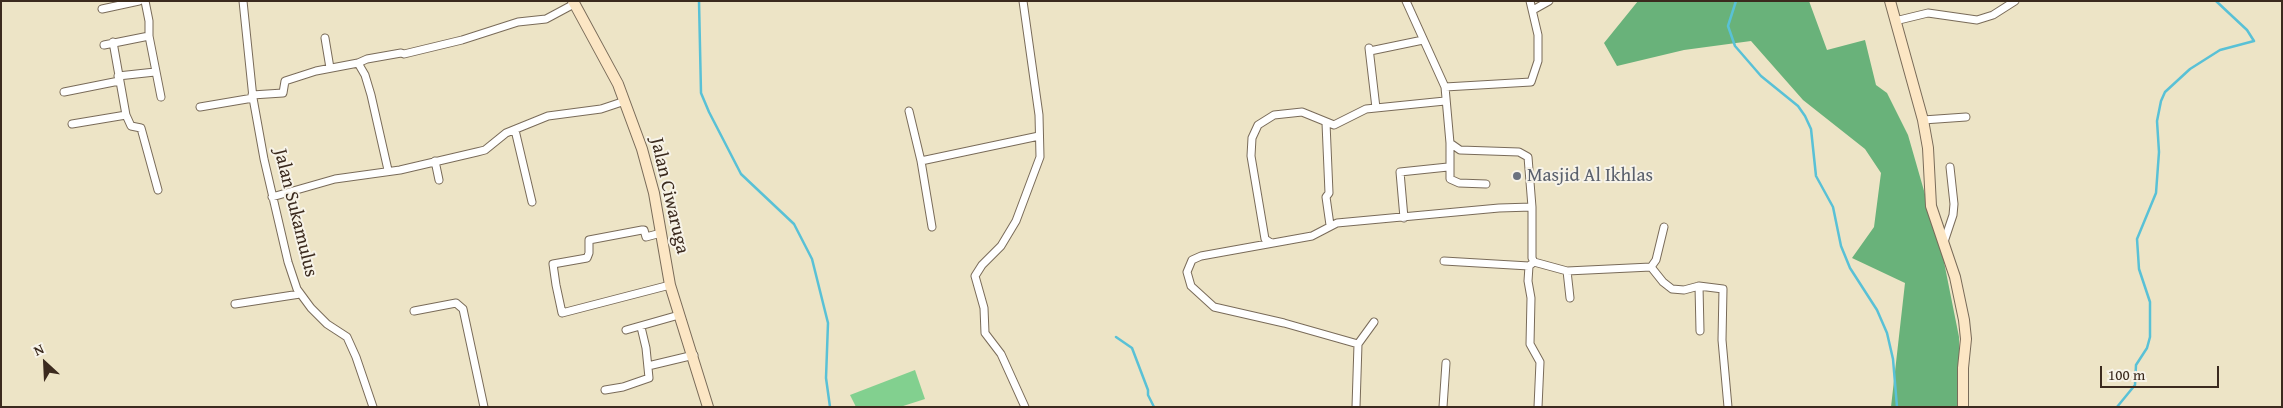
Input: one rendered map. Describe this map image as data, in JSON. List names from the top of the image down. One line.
{"streets":{"street":["Jalan Ciwaruga","Jalan Sukamulus"]},"places":["Masjid Al Ikhlas"],"scale_bar":"100 m","north":"top left"}
